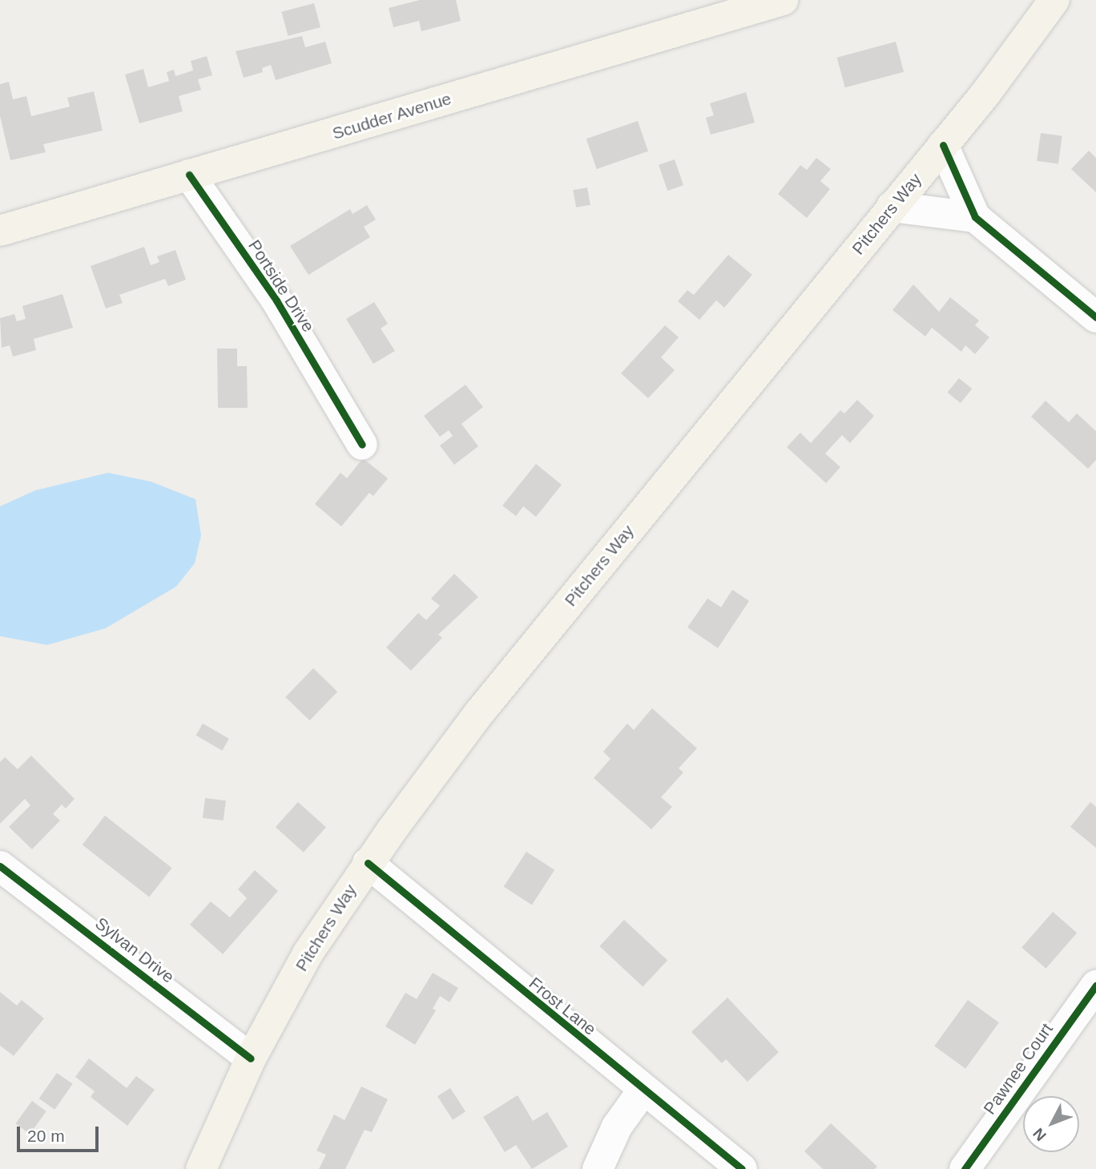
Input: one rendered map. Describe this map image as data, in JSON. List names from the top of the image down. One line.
{"streets":{"main road":["Scudder Avenue","Pitchers Way"],"street":["Portside Drive","Sylvan Drive","Frost Lane","Pawnee Court"]},"crossings":[["Scudder Avenue","Portside Drive"],["Pitchers Way","Sylvan Drive"],["Pitchers Way","Frost Lane"]],"scale_bar":"20 m","north":"bottom left"}
